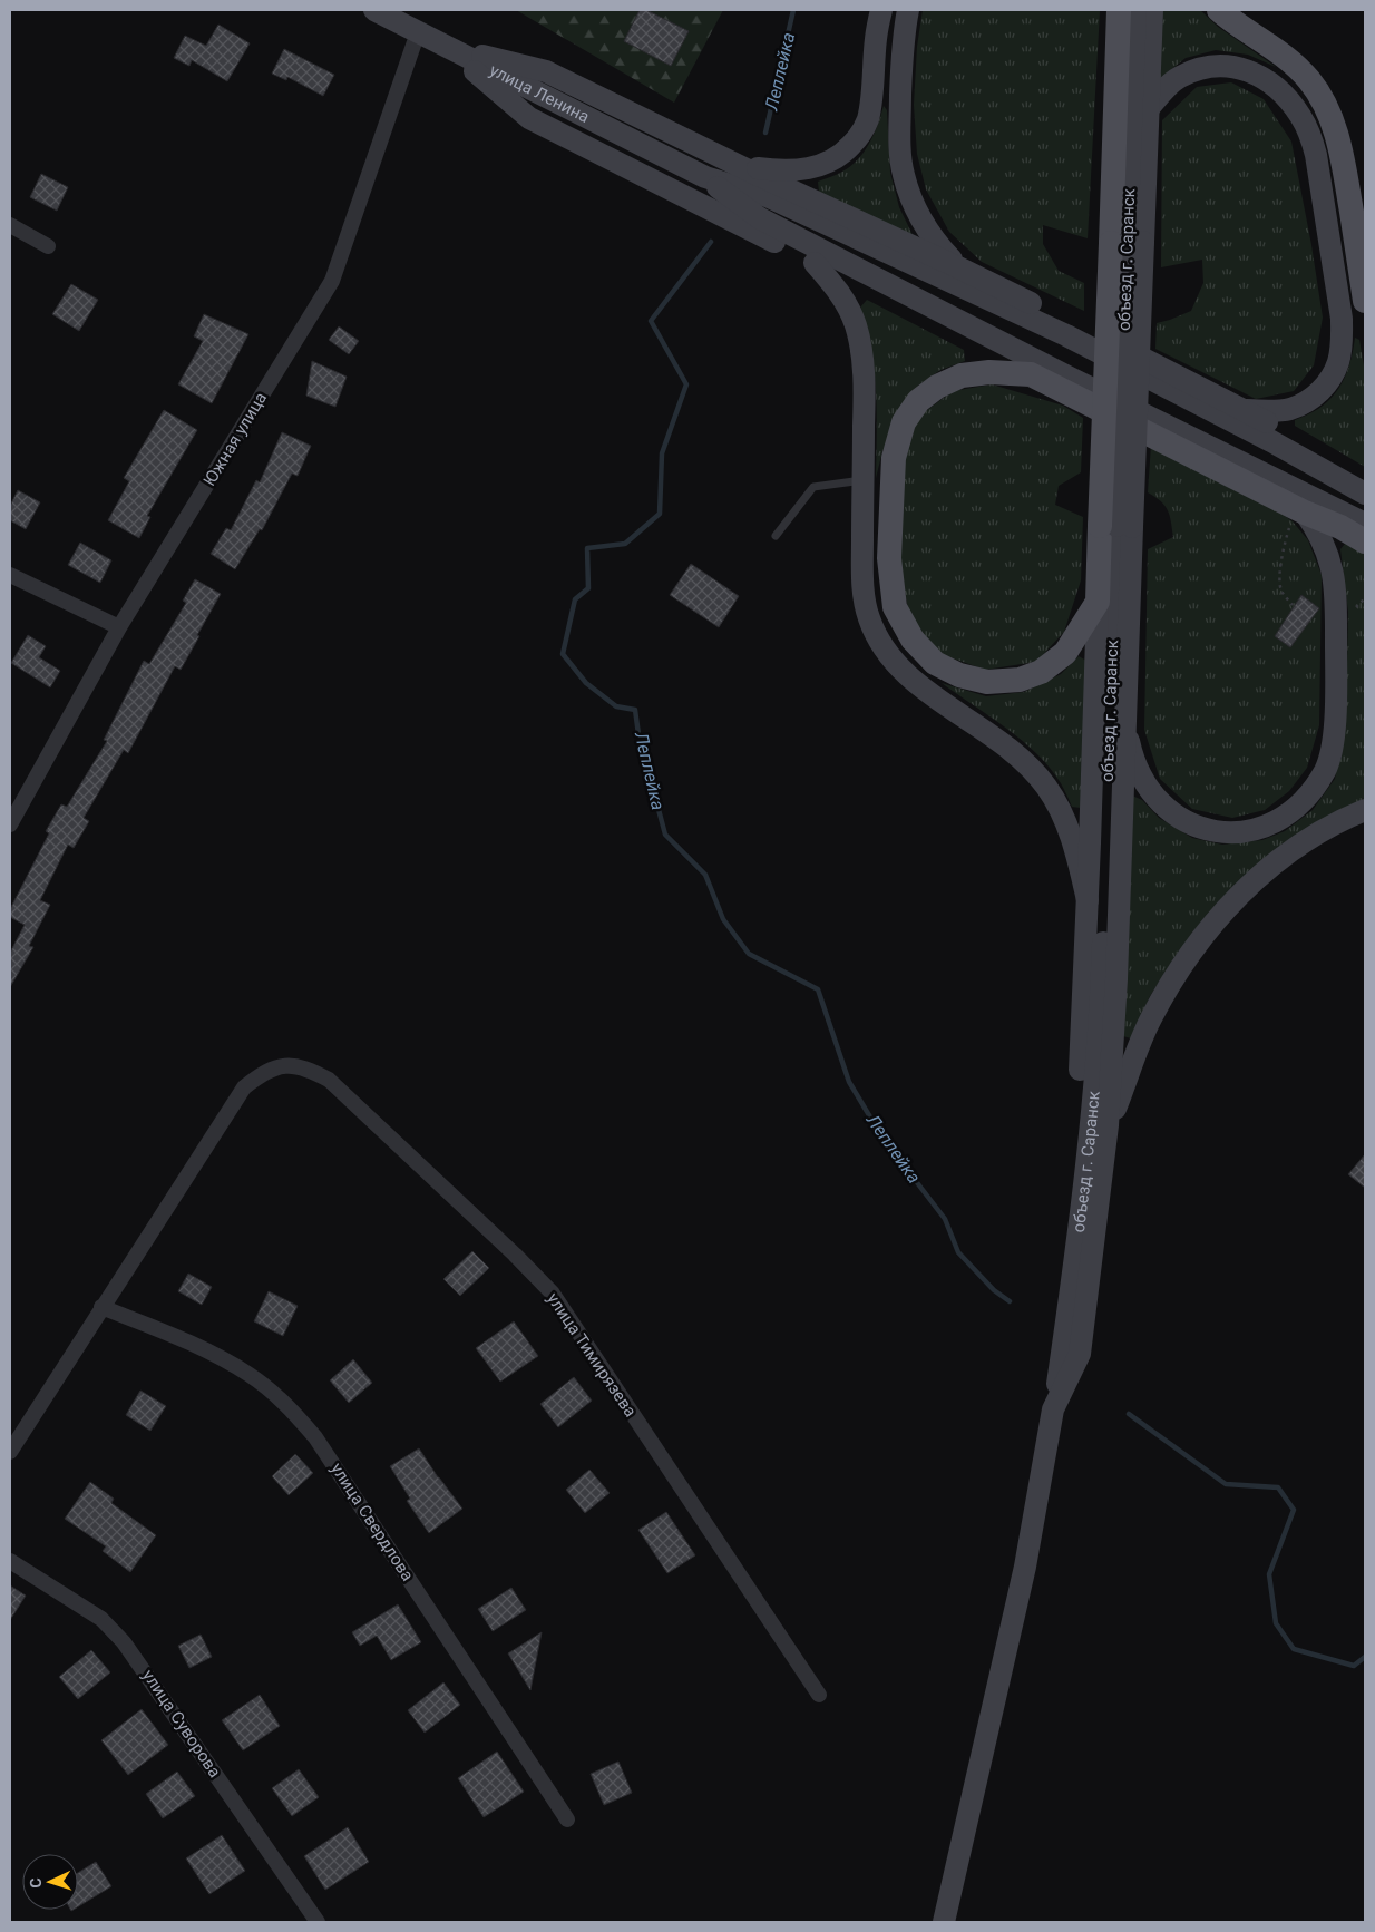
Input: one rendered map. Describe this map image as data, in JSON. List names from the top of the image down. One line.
{"streets":{"main road":["улица Ленина","объезд г. Саранск"],"street":["Южная улица","улица Тимирязева","улица Свердлова","улица Суворова"]},"crossings":[["улица Ленина","Южная улица"],["улица Тимирязева","улица Свердлова"]],"water":["Леплейка"],"north":"left"}
